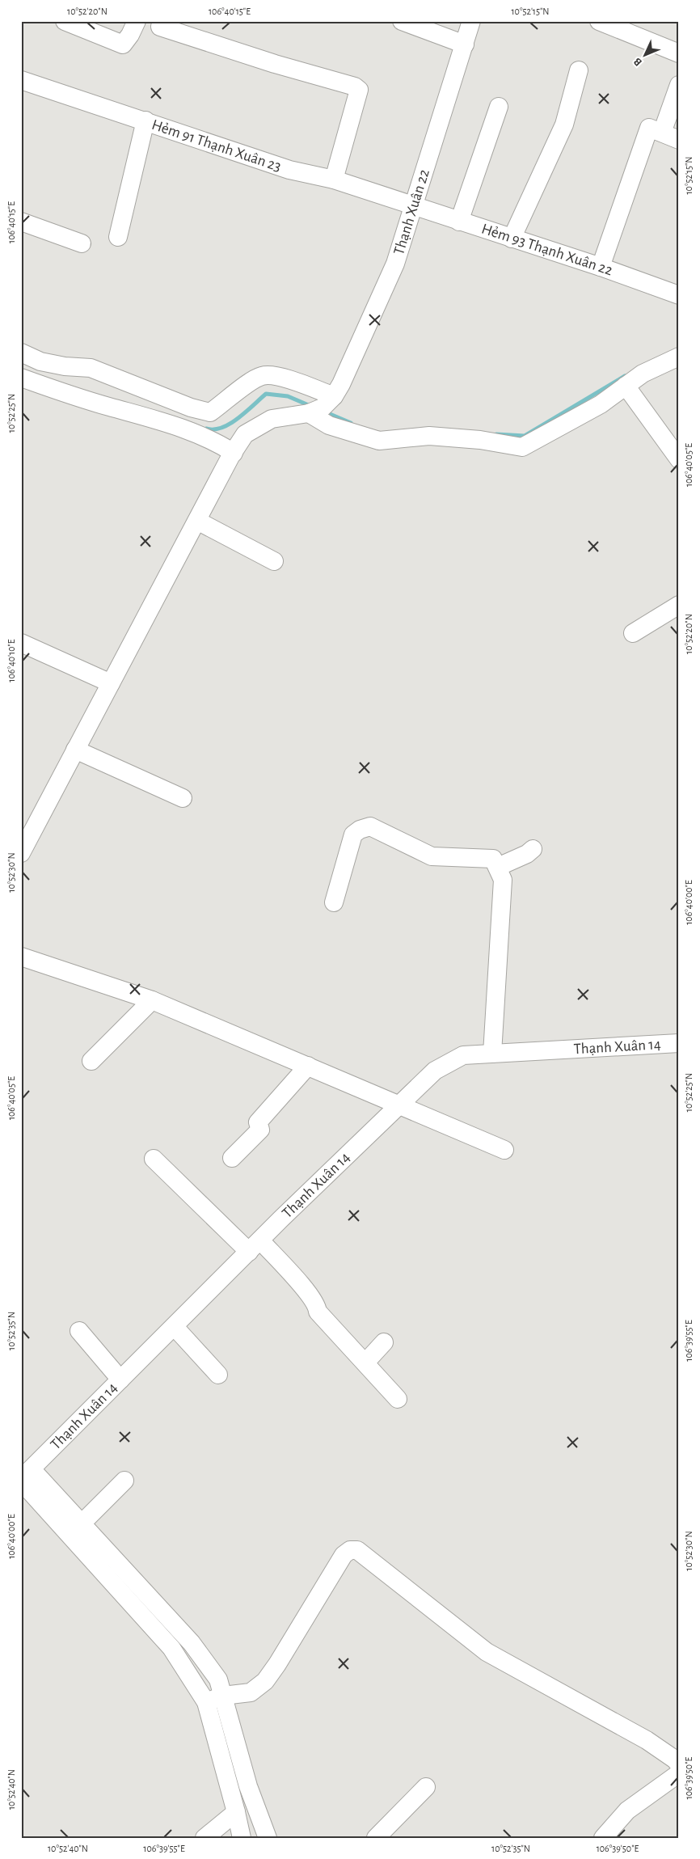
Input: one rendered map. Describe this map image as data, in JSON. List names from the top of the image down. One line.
{"streets":{"street":["Hẻm 91 Thạnh Xuân 23","Thạnh Xuân 22","Hẻm 93 Thạnh Xuân 22","Thạnh Xuân 14"]},"crossings":[["Hẻm 91 Thạnh Xuân 23","Thạnh Xuân 22"],["Hẻm 91 Thạnh Xuân 23","Hẻm 93 Thạnh Xuân 22"],["Thạnh Xuân 22","Hẻm 93 Thạnh Xuân 22"]],"north":"bottom left","coordinates":["10°52'20\"N","106°40'15\"E","10°52'15\"N","10°52'25\"N","106°40'05\"E","106°40'10\"E","10°52'30\"N","106°40'00\"E","10°52'35\"N","106°39'55\"E","106°39'50\"E","10°52'40\"N"]}
